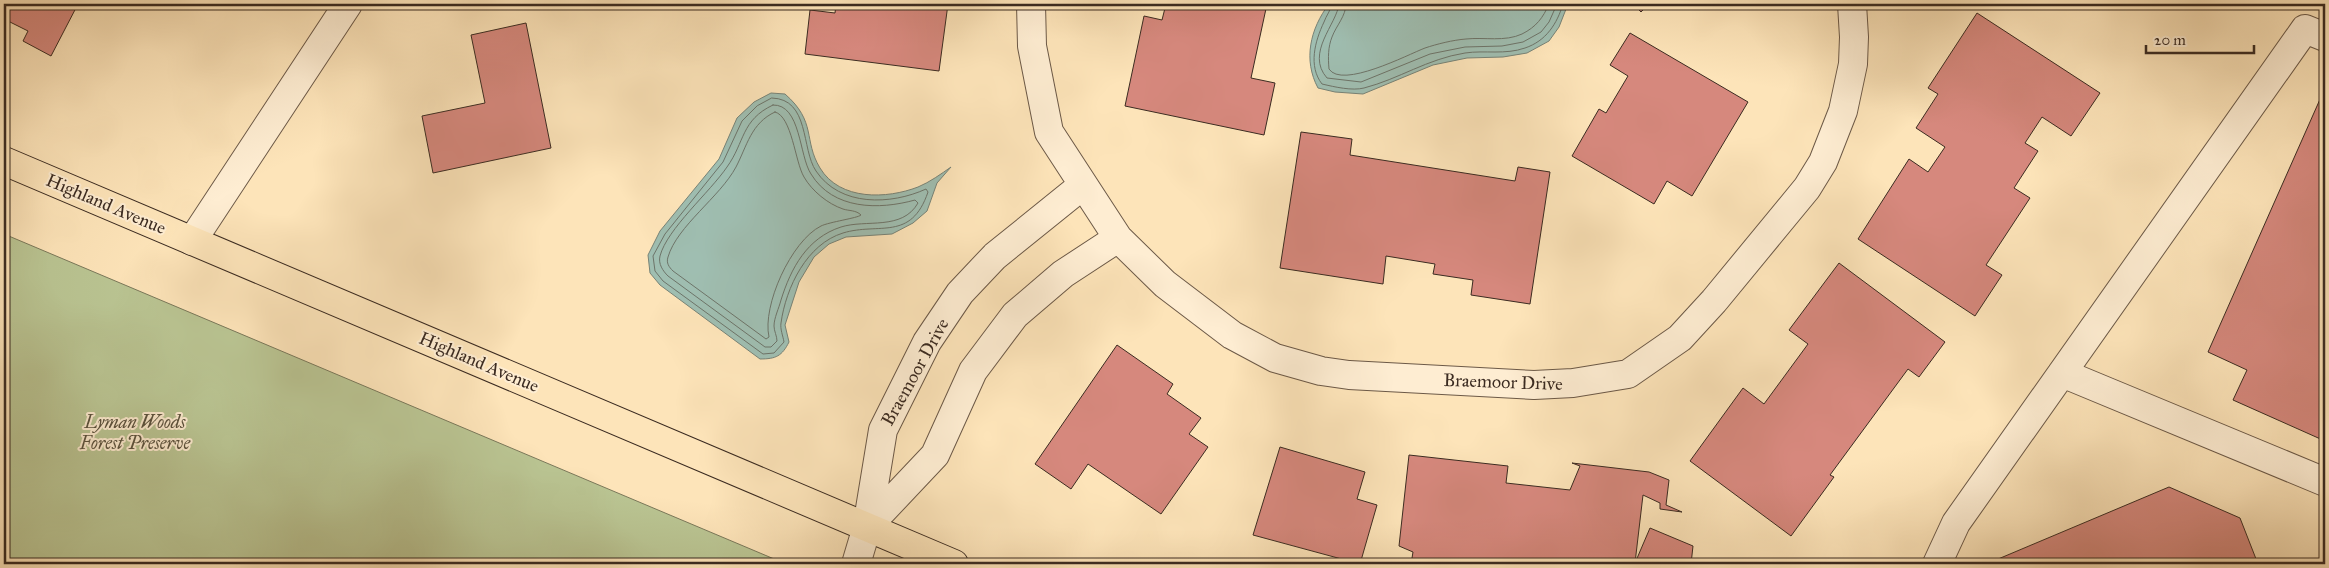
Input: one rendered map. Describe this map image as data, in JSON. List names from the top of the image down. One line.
{"streets":{"main road":["Highland Avenue"],"street":["Braemoor Drive"]},"crossings":[["Highland Avenue","Braemoor Drive"]],"parks":["Lyman Woods Forest Preserve"],"scale_bar":"20 m"}
